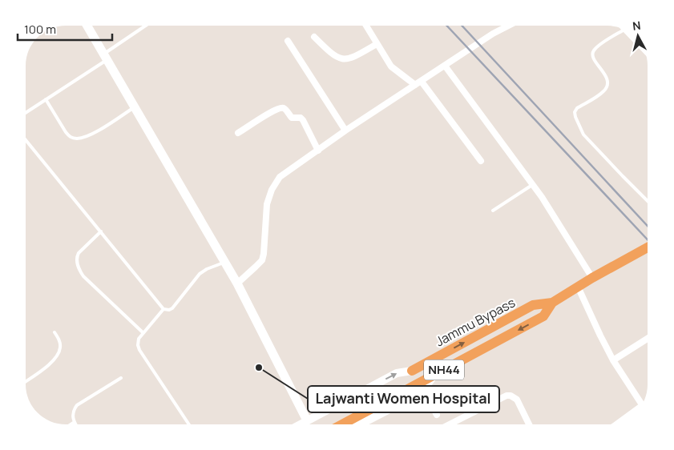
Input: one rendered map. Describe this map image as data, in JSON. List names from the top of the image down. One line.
{"streets":{"highway":["Jammu Bypass","NH44"]},"places":["Lajwanti Women Hospital"],"scale_bar":"100 m","north":"top"}
